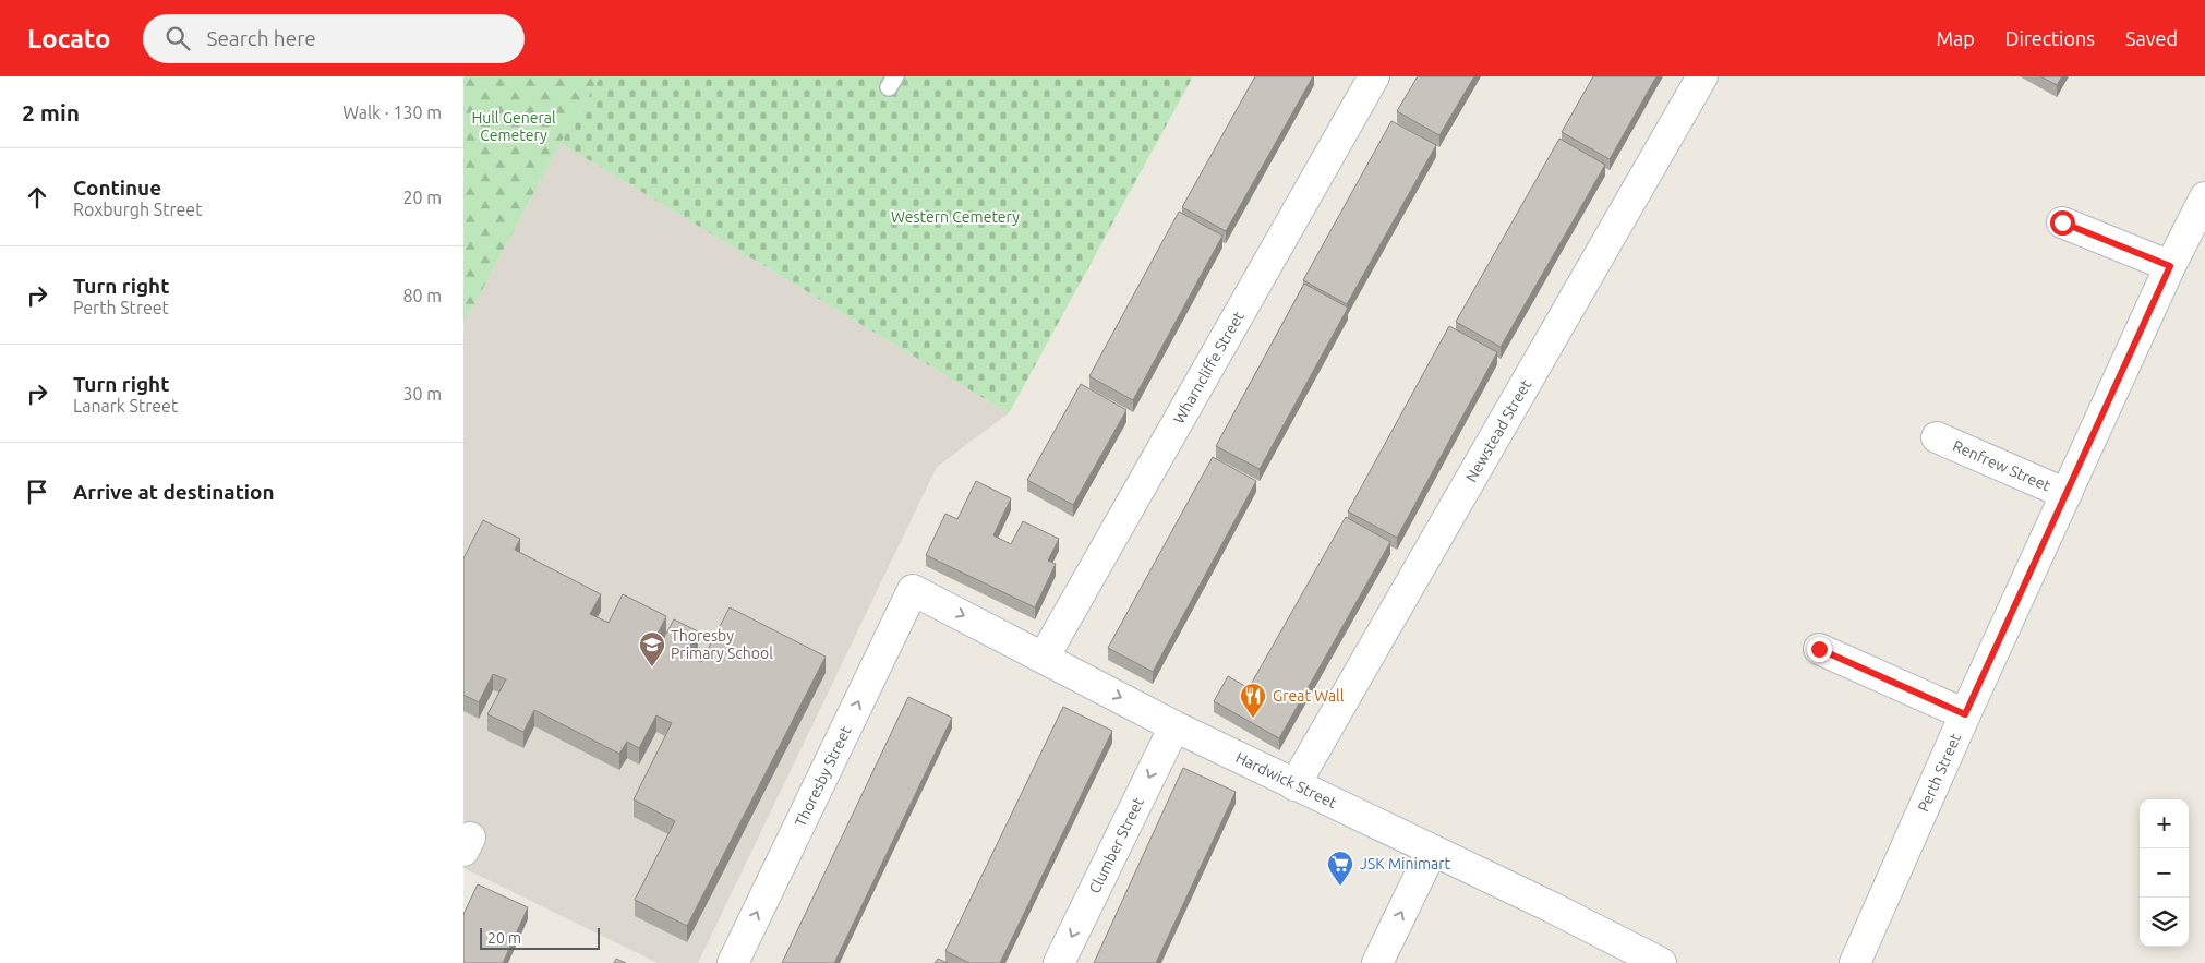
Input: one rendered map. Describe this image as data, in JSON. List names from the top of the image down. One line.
{"streets":{"street":["Wharncliffe Street","Newstead Street","Renfrew Street","Perth Street","Thoresby Street","Hardwick Street","Clumber Street"]},"crossings":[["Wharncliffe Street","Hardwick Street"],["Newstead Street","Hardwick Street"],["Renfrew Street","Perth Street"],["Thoresby Street","Hardwick Street"],["Hardwick Street","Clumber Street"]],"one_way":["Thoresby Street","Hardwick Street","Clumber Street"],"parks":["Hull General Cemetery","Western Cemetery"],"places":{"school or university":["Thoresby Primary School"],"restaurant":["Great Wall"],"supermarket":["JSK Minimart"]},"scale_bar":"20 m","page":{"header":"Locato","search":"Search here","nav":["Map","Directions","Saved"],"heading":["2 min","Walk · 130 m"],"list":[["Continue","Roxburgh Street","20 m"],["Turn right","Perth Street","80 m"],["Turn right","Lanark Street","30 m"],"Arrive at destination"],"map_buttons":["+","−"],"scale":"20 m"}}
